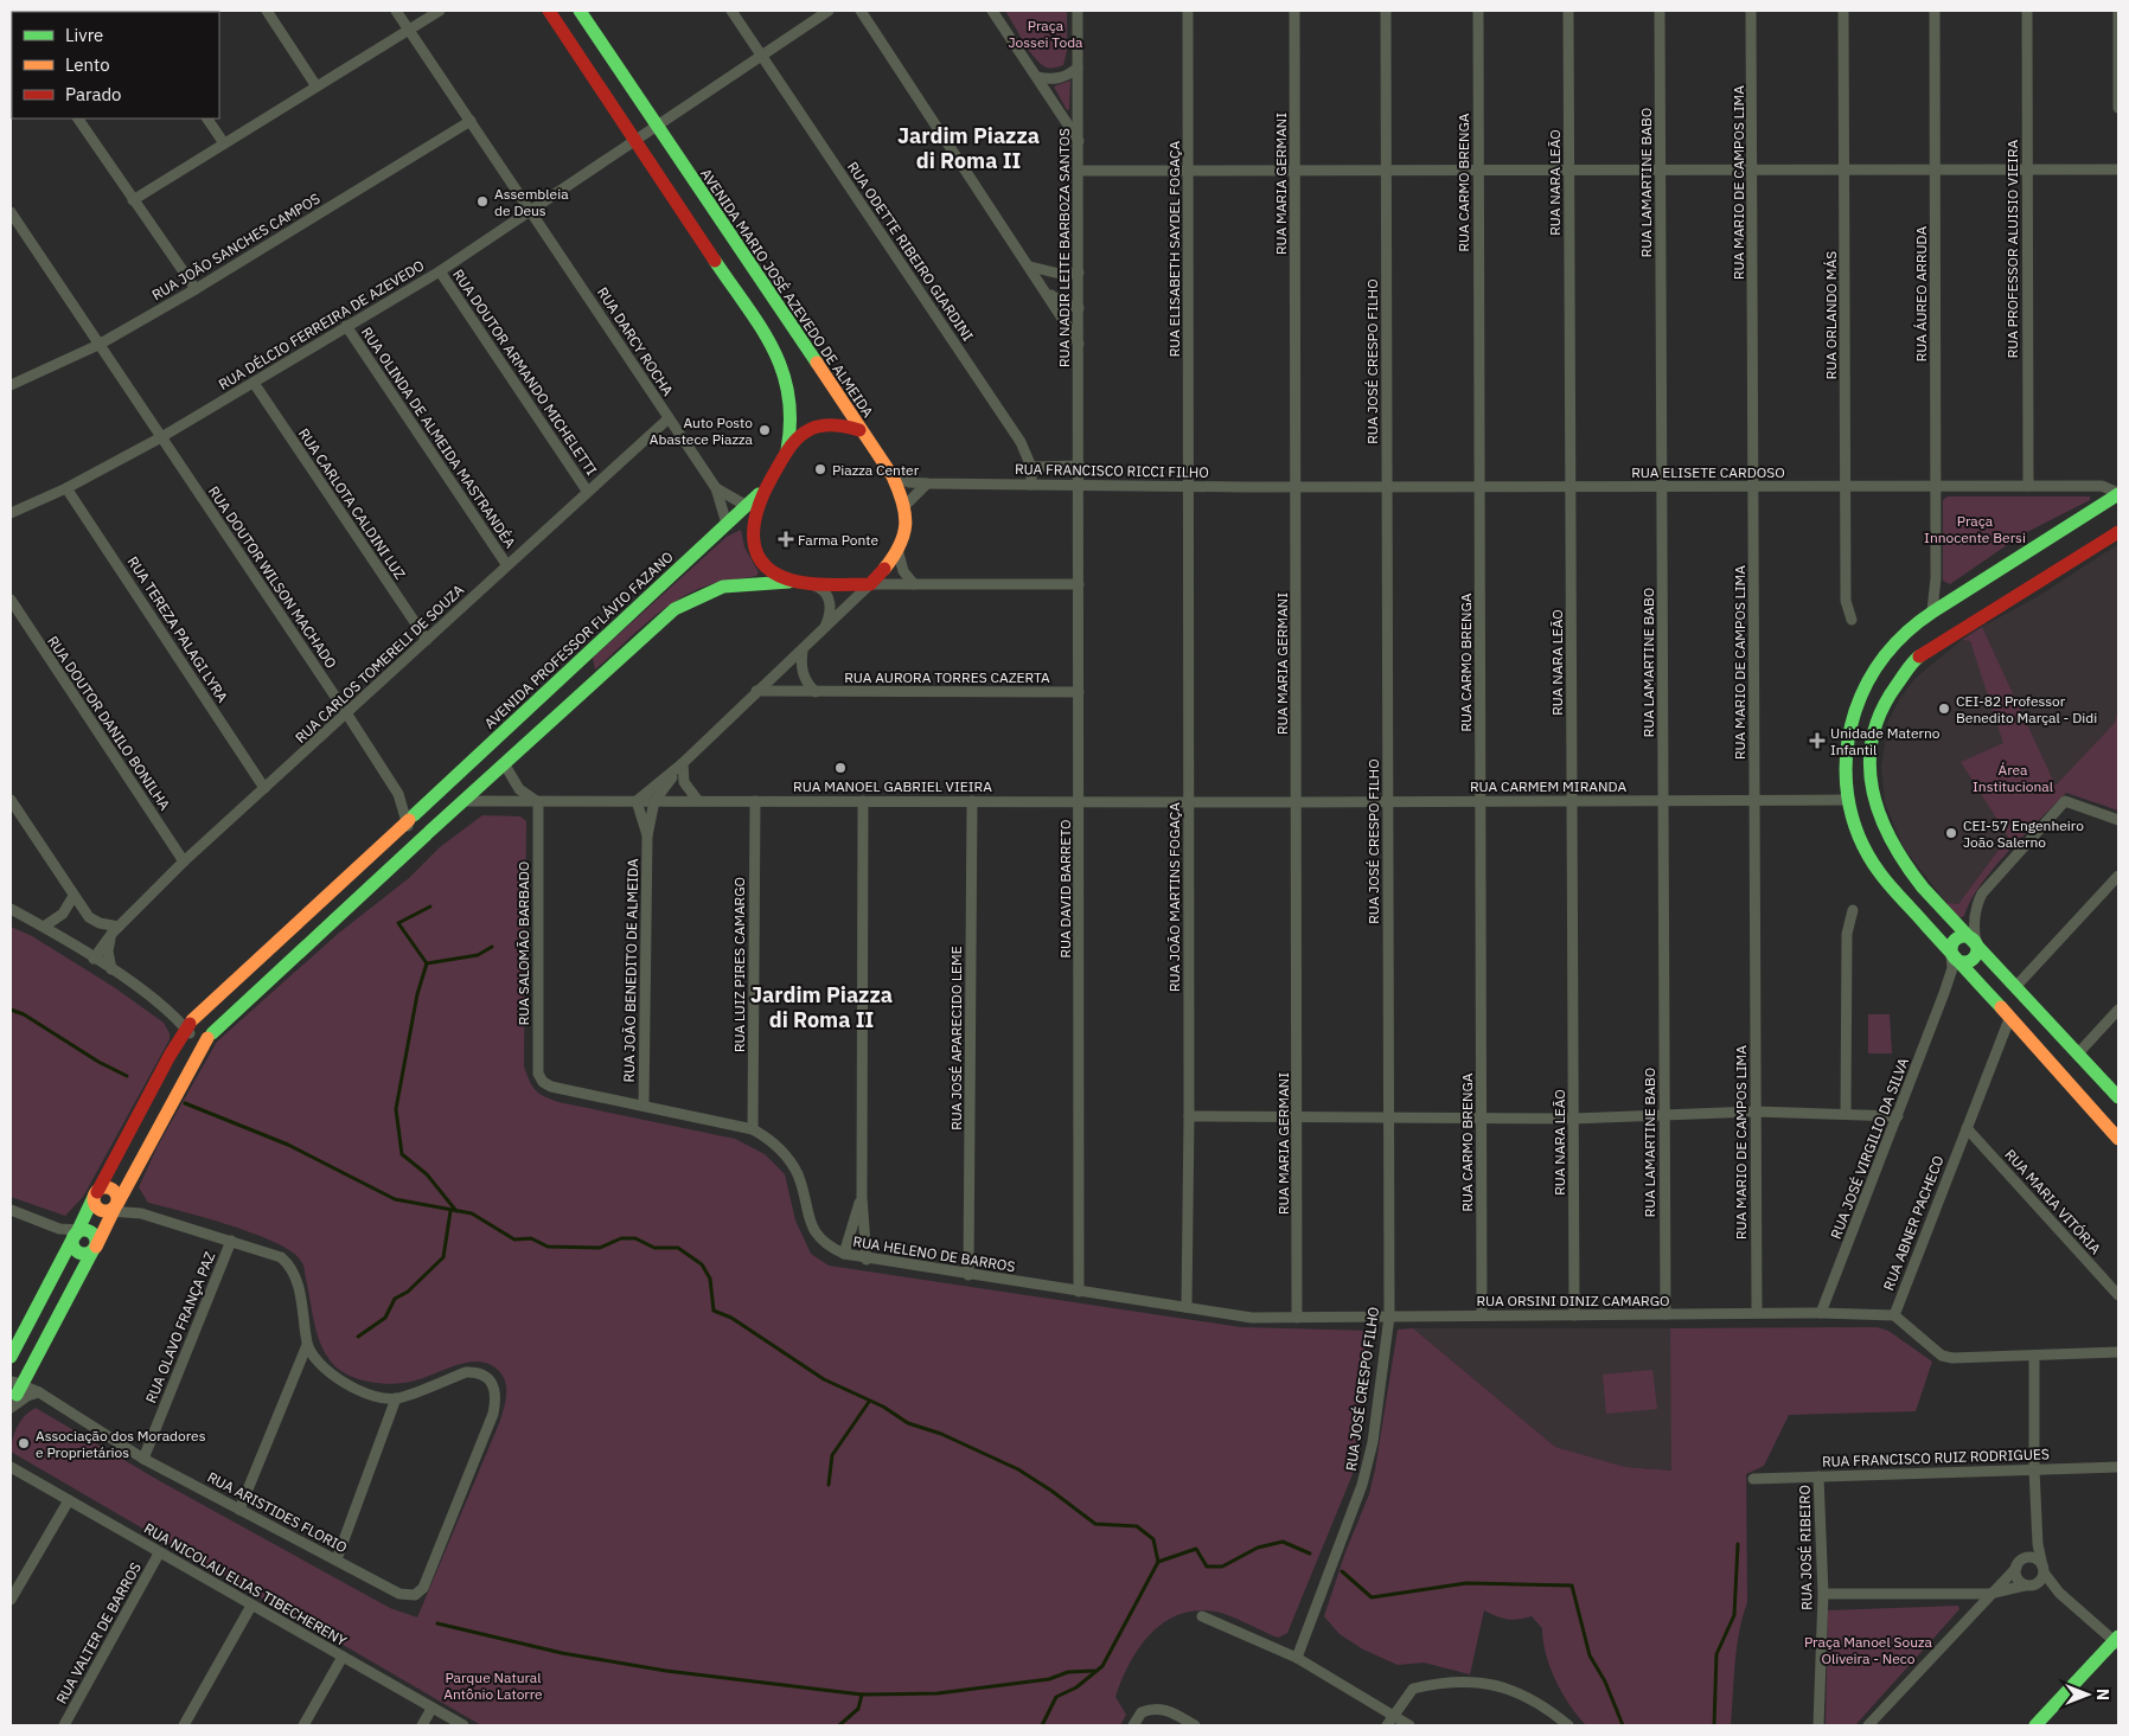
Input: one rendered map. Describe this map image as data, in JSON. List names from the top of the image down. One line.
{"streets":{"street":["RUA CARMO BRENGA","RUA NARA LEÃO","RUA LAMARTINE BABO","RUA MARIO DE CAMPOS LIMA","RUA MARIA GERMANI","RUA JOÃO SANCHES CAMPOS","RUA NADIR LEITE BARBOZA SANTOS","RUA ELISABETH SAYDEL FOGAÇA","RUA PROFESSOR ALUISIO VIEIRA","RUA ODETTE RIBEIRO GIARDINI","AVENIDA MARIO JOSÉ AZEVEDO DE ALMEIDA","RUA ÁUREO ARRUDA","RUA ORLANDO MÁS","RUA DÉLCIO FERREIRA DE AZEVEDO","RUA DARCY ROCHA","RUA JOSÉ CRESPO FILHO","RUA DOUTOR ARMANDO MICHELETTI","RUA OLINDA DE ALMEIDA MASTRANDÉA","RUA FRANCISCO RICCI FILHO","RUA ELISETE CARDOSO","RUA CARLOTA CALDINI LUZ","RUA DOUTOR WILSON MACHADO","RUA TEREZA PALAGI LYRA","AVENIDA PROFESSOR FLÁVIO FAZANO","RUA CARLOS TOMERELI DE SOUZA","RUA AURORA TORRES CAZERTA","RUA DOUTOR DANILO BONILHA","RUA MANOEL GABRIEL VIEIRA","RUA CARMEM MIRANDA","RUA DAVID BARRETO","RUA JOÃO MARTINS FOGAÇA","RUA SALOMÃO BARBADO","RUA LUIZ PIRES CAMARGO","RUA JOÃO BENEDITO DE ALMEIDA","RUA JOSÉ APARECIDO LEME","RUA JOSÉ VIRGILIO DA SILVA","RUA MARIA VITÓRIA","RUA ABNER PACHECO","RUA HELENO DE BARROS","RUA ORSINI DINIZ CAMARGO","RUA OLAVO FRANÇA PAZ","RUA FRANCISCO RUIZ RODRIGUES","RUA ARISTIDES FLORIO","RUA JOSÉ RIBEIRO","RUA NICOLAU ELIAS TIBECHERENY","RUA VALTER DE BARROS"]},"crossings":[["RUA CARMO BRENGA","RUA ELISETE CARDOSO"],["RUA CARMO BRENGA","RUA CARMEM MIRANDA"],["RUA CARMO BRENGA","RUA ORSINI DINIZ CAMARGO"],["RUA NARA LEÃO","RUA ELISETE CARDOSO"],["RUA NARA LEÃO","RUA CARMEM MIRANDA"],["RUA NARA LEÃO","RUA ORSINI DINIZ CAMARGO"],["RUA LAMARTINE BABO","RUA ELISETE CARDOSO"],["RUA LAMARTINE BABO","RUA CARMEM MIRANDA"],["RUA LAMARTINE BABO","RUA ORSINI DINIZ CAMARGO"],["RUA MARIO DE CAMPOS LIMA","RUA ELISETE CARDOSO"],["RUA MARIO DE CAMPOS LIMA","RUA CARMEM MIRANDA"],["RUA MARIO DE CAMPOS LIMA","RUA ORSINI DINIZ CAMARGO"],["RUA MARIA GERMANI","RUA FRANCISCO RICCI FILHO"],["RUA MARIA GERMANI","RUA ELISETE CARDOSO"],["RUA MARIA GERMANI","RUA CARMEM MIRANDA"],["RUA MARIA GERMANI","RUA ORSINI DINIZ CAMARGO"],["RUA JOÃO SANCHES CAMPOS","RUA DARCY ROCHA"],["RUA JOÃO SANCHES CAMPOS","RUA DOUTOR WILSON MACHADO"],["RUA NADIR LEITE BARBOZA SANTOS","RUA FRANCISCO RICCI FILHO"],["RUA NADIR LEITE BARBOZA SANTOS","RUA DAVID BARRETO"],["RUA ELISABETH SAYDEL FOGAÇA","RUA FRANCISCO RICCI FILHO"],["RUA ELISABETH SAYDEL FOGAÇA","RUA JOÃO MARTINS FOGAÇA"],["RUA PROFESSOR ALUISIO VIEIRA","RUA ELISETE CARDOSO"],["RUA ODETTE RIBEIRO GIARDINI","RUA DÉLCIO FERREIRA DE AZEVEDO"],["RUA ODETTE RIBEIRO GIARDINI","RUA FRANCISCO RICCI FILHO"],["AVENIDA MARIO JOSÉ AZEVEDO DE ALMEIDA","RUA DÉLCIO FERREIRA DE AZEVEDO"],["AVENIDA MARIO JOSÉ AZEVEDO DE ALMEIDA","RUA FRANCISCO RICCI FILHO"],["AVENIDA MARIO JOSÉ AZEVEDO DE ALMEIDA","AVENIDA PROFESSOR FLÁVIO FAZANO"],["AVENIDA MARIO JOSÉ AZEVEDO DE ALMEIDA","RUA JOÃO BENEDITO DE ALMEIDA"],["RUA ÁUREO ARRUDA","RUA ELISETE CARDOSO"],["RUA ORLANDO MÁS","RUA ELISETE CARDOSO"],["RUA DÉLCIO FERREIRA DE AZEVEDO","RUA DARCY ROCHA"],["RUA DÉLCIO FERREIRA DE AZEVEDO","RUA DOUTOR ARMANDO MICHELETTI"],["RUA DÉLCIO FERREIRA DE AZEVEDO","RUA OLINDA DE ALMEIDA MASTRANDÉA"],["RUA DÉLCIO FERREIRA DE AZEVEDO","RUA CARLOTA CALDINI LUZ"],["RUA DÉLCIO FERREIRA DE AZEVEDO","RUA DOUTOR WILSON MACHADO"],["RUA DÉLCIO FERREIRA DE AZEVEDO","RUA TEREZA PALAGI LYRA"],["RUA DARCY ROCHA","AVENIDA PROFESSOR FLÁVIO FAZANO"],["RUA DARCY ROCHA","RUA CARLOS TOMERELI DE SOUZA"],["RUA JOSÉ CRESPO FILHO","RUA ELISETE CARDOSO"],["RUA JOSÉ CRESPO FILHO","RUA CARMEM MIRANDA"],["RUA JOSÉ CRESPO FILHO","RUA ORSINI DINIZ CAMARGO"],["RUA DOUTOR ARMANDO MICHELETTI","RUA CARLOS TOMERELI DE SOUZA"],["RUA OLINDA DE ALMEIDA MASTRANDÉA","RUA CARLOS TOMERELI DE SOUZA"],["RUA FRANCISCO RICCI FILHO","RUA ELISETE CARDOSO"],["RUA FRANCISCO RICCI FILHO","AVENIDA PROFESSOR FLÁVIO FAZANO"],["RUA FRANCISCO RICCI FILHO","RUA DAVID BARRETO"],["RUA FRANCISCO RICCI FILHO","RUA JOÃO MARTINS FOGAÇA"],["RUA FRANCISCO RICCI FILHO","RUA JOÃO BENEDITO DE ALMEIDA"],["RUA CARLOTA CALDINI LUZ","RUA CARLOS TOMERELI DE SOUZA"],["RUA DOUTOR WILSON MACHADO","AVENIDA PROFESSOR FLÁVIO FAZANO"],["RUA DOUTOR WILSON MACHADO","RUA CARLOS TOMERELI DE SOUZA"],["RUA TEREZA PALAGI LYRA","RUA CARLOS TOMERELI DE SOUZA"],["AVENIDA PROFESSOR FLÁVIO FAZANO","RUA JOÃO BENEDITO DE ALMEIDA"],["RUA CARLOS TOMERELI DE SOUZA","RUA DOUTOR DANILO BONILHA"],["RUA AURORA TORRES CAZERTA","RUA DAVID BARRETO"],["RUA AURORA TORRES CAZERTA","RUA JOÃO BENEDITO DE ALMEIDA"],["RUA MANOEL GABRIEL VIEIRA","RUA CARMEM MIRANDA"],["RUA MANOEL GABRIEL VIEIRA","RUA DAVID BARRETO"],["RUA MANOEL GABRIEL VIEIRA","RUA JOÃO MARTINS FOGAÇA"],["RUA MANOEL GABRIEL VIEIRA","RUA SALOMÃO BARBADO"],["RUA MANOEL GABRIEL VIEIRA","RUA LUIZ PIRES CAMARGO"],["RUA MANOEL GABRIEL VIEIRA","RUA JOÃO BENEDITO DE ALMEIDA"],["RUA MANOEL GABRIEL VIEIRA","RUA JOSÉ APARECIDO LEME"],["RUA DAVID BARRETO","RUA HELENO DE BARROS"],["RUA JOÃO MARTINS FOGAÇA","RUA HELENO DE BARROS"],["RUA SALOMÃO BARBADO","RUA HELENO DE BARROS"],["RUA LUIZ PIRES CAMARGO","RUA HELENO DE BARROS"],["RUA JOÃO BENEDITO DE ALMEIDA","RUA HELENO DE BARROS"],["RUA JOSÉ APARECIDO LEME","RUA HELENO DE BARROS"],["RUA JOSÉ VIRGILIO DA SILVA","RUA ORSINI DINIZ CAMARGO"],["RUA MARIA VITÓRIA","RUA ABNER PACHECO"],["RUA ABNER PACHECO","RUA ORSINI DINIZ CAMARGO"],["RUA HELENO DE BARROS","RUA ORSINI DINIZ CAMARGO"],["RUA OLAVO FRANÇA PAZ","RUA ARISTIDES FLORIO"],["RUA FRANCISCO RUIZ RODRIGUES","RUA JOSÉ RIBEIRO"],["RUA NICOLAU ELIAS TIBECHERENY","RUA VALTER DE BARROS"]],"districts":["Jardim Piazza di Roma II","Jardim Piazza di Roma II"],"parks":["Praça Jossei Toda","Praça Innocente Bersi","Área Institucional","Praça Manoel Souza Oliveira - Neco","Parque Natural Antônio Latorre"],"places":{"other":["Assembleia de Deus","Auto Posto Abastece Piazza","Piazza Center","CEI-82 Professor Benedito Marçal - Didi","ㅤ","CEI-57 Engenheiro João Salerno","Associação dos Moradores e Proprietários"],"health":["Farma Ponte","Unidade Materno Infantil"]},"legend":["Livre","Lento","Parado"],"north":"right"}
